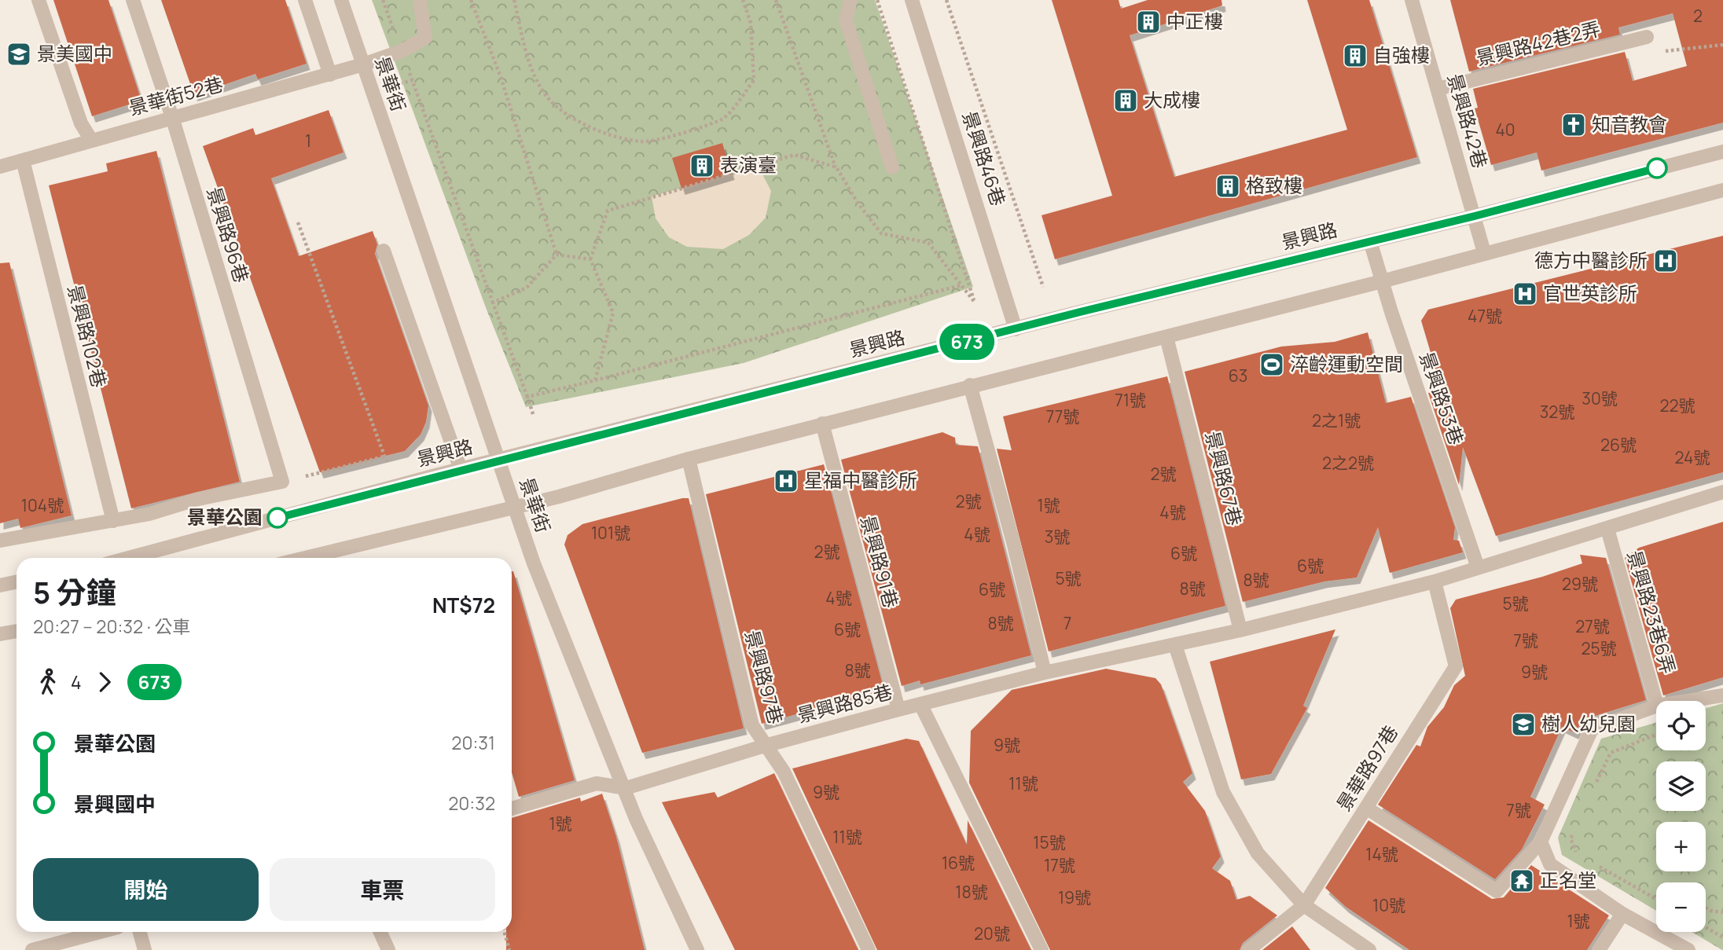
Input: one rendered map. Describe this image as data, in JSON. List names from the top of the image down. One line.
{"streets":{"street":["景興路42巷2弄","景華街","景華街52巷","景興路42巷","景興路46巷","景興路96巷","景興路","景興路102巷","景興路53巷","景興路67巷","景興路91巷","景興路23巷6弄","景興路97巷","景興路85巷","景華路97巷"]},"crossings":[["景興路42巷2弄","景興路42巷"],["景華街","景華街52巷"],["景華街","景興路"],["景華街","景興路85巷"],["景華街52巷","景興路96巷"],["景華街52巷","景興路102巷"],["景興路42巷","景興路"],["景興路46巷","景興路"],["景興路","景興路53巷"],["景興路53巷","景興路23巷6弄"],["景興路67巷","景興路85巷"],["景興路91巷","景興路85巷"],["景興路23巷6弄","景興路85巷"],["景興路23巷6弄","景華路97巷"],["景興路97巷","景興路85巷"],["景興路85巷","景華路97巷"]],"places":{"building":["中正樓","自強樓","大成樓","表演臺","格致樓"],"school or university":["景美國中","樹人幼兒園"],"church":["知音教會"],"hospital":["德方中醫診所","官世英診所","星福中醫診所"],"sports":["淬齡運動空間"],"other":["景華公園"],"temple":["正名堂"]},"lines":["bus line 673"],"house_numbers":["2","40","1","47號","63","30號","71號","22號","32號","77號","2之1號","26號","24號","2之2號","2號","2號","104號","1號","4號","101號","4號","3號","2號","6號","6號","5號","8號","29號","8號","6號","4號","5號","8號","7","27號","6號","7號","25號","8號","9號","9號","11號","9號","7號","1號","11號","15號","14號","16號","17號","18號","19號","10號","1號","20號"],"page":{"on_map":"673","heading":["5 分鐘","20:27 – 20:32 · 公車","NT$72"],"legs":["4","673"],"map_buttons":["+","−"],"list":[{"name":"景華公園","value":"20:31"},{"name":"景興國中","value":"20:32"}],"buttons":["開始","車票"]}}
